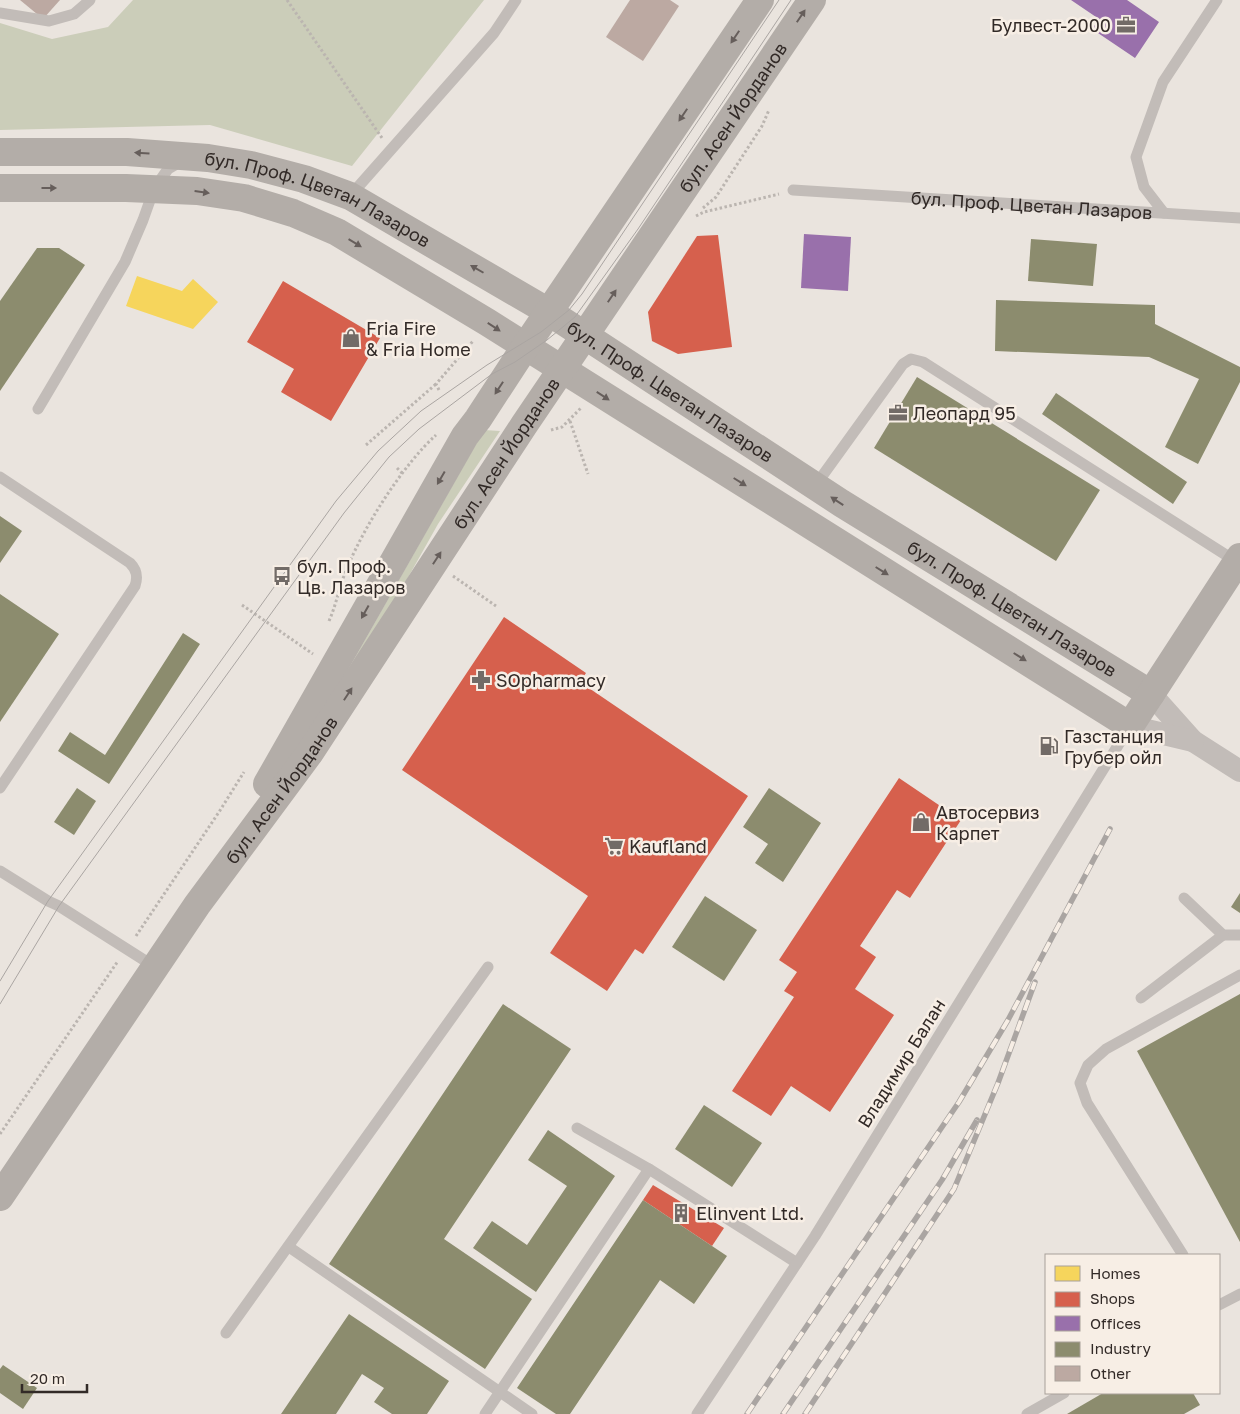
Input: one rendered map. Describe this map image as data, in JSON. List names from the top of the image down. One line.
{"streets":{"main road":["бул. Асен Йорданов","бул. Проф. Цветан Лазаров"],"lane":["Владимир Балан"]},"crossings":[["бул. Асен Йорданов","бул. Проф. Цветан Лазаров"],["бул. Проф. Цветан Лазаров","Владимир Балан"]],"places":{"office":["Булвест-2000","Леопард 95"],"shop":["Fria Fire & Fria Home","Автосервиз Карпет"],"bus stop":["бул. Проф. Цв. Лазаров"],"pharmacy":["SOpharmacy"],"fuel station":["Газстанция Грубер ойл"],"supermarket":["Kaufland"],"building":["Elinvent Ltd."]},"legend":["Homes","Shops","Offices","Industry","Other"],"scale_bar":"20 m"}
